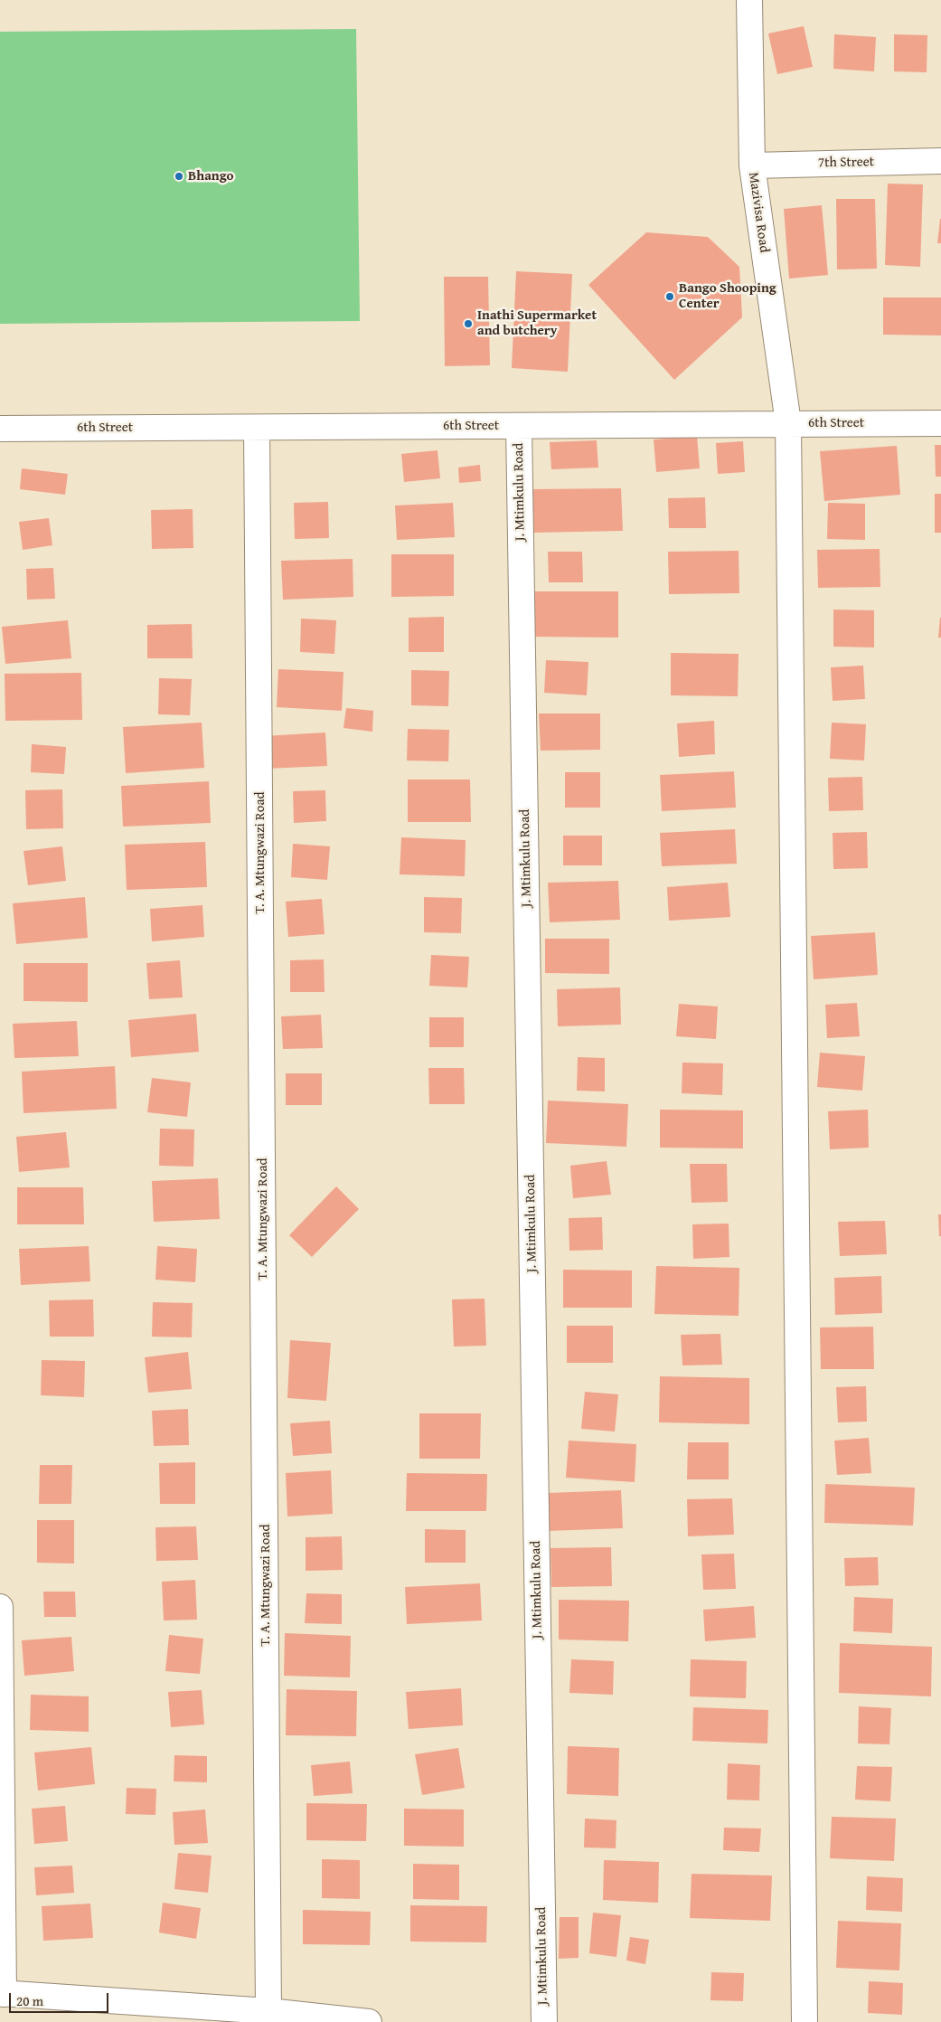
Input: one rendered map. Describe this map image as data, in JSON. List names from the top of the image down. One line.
{"streets":{"street":["7th Street","Mazivisa Road","6th Street","J. Mtimkulu Road","T. A. Mtungwazi Road"]},"crossings":[["7th Street","Mazivisa Road"],["Mazivisa Road","6th Street"],["6th Street","J. Mtimkulu Road"],["6th Street","T. A. Mtungwazi Road"]],"places":["Bhango","Bango Shooping Center","Inathi Supermarket and butchery"],"scale_bar":"20 m"}
